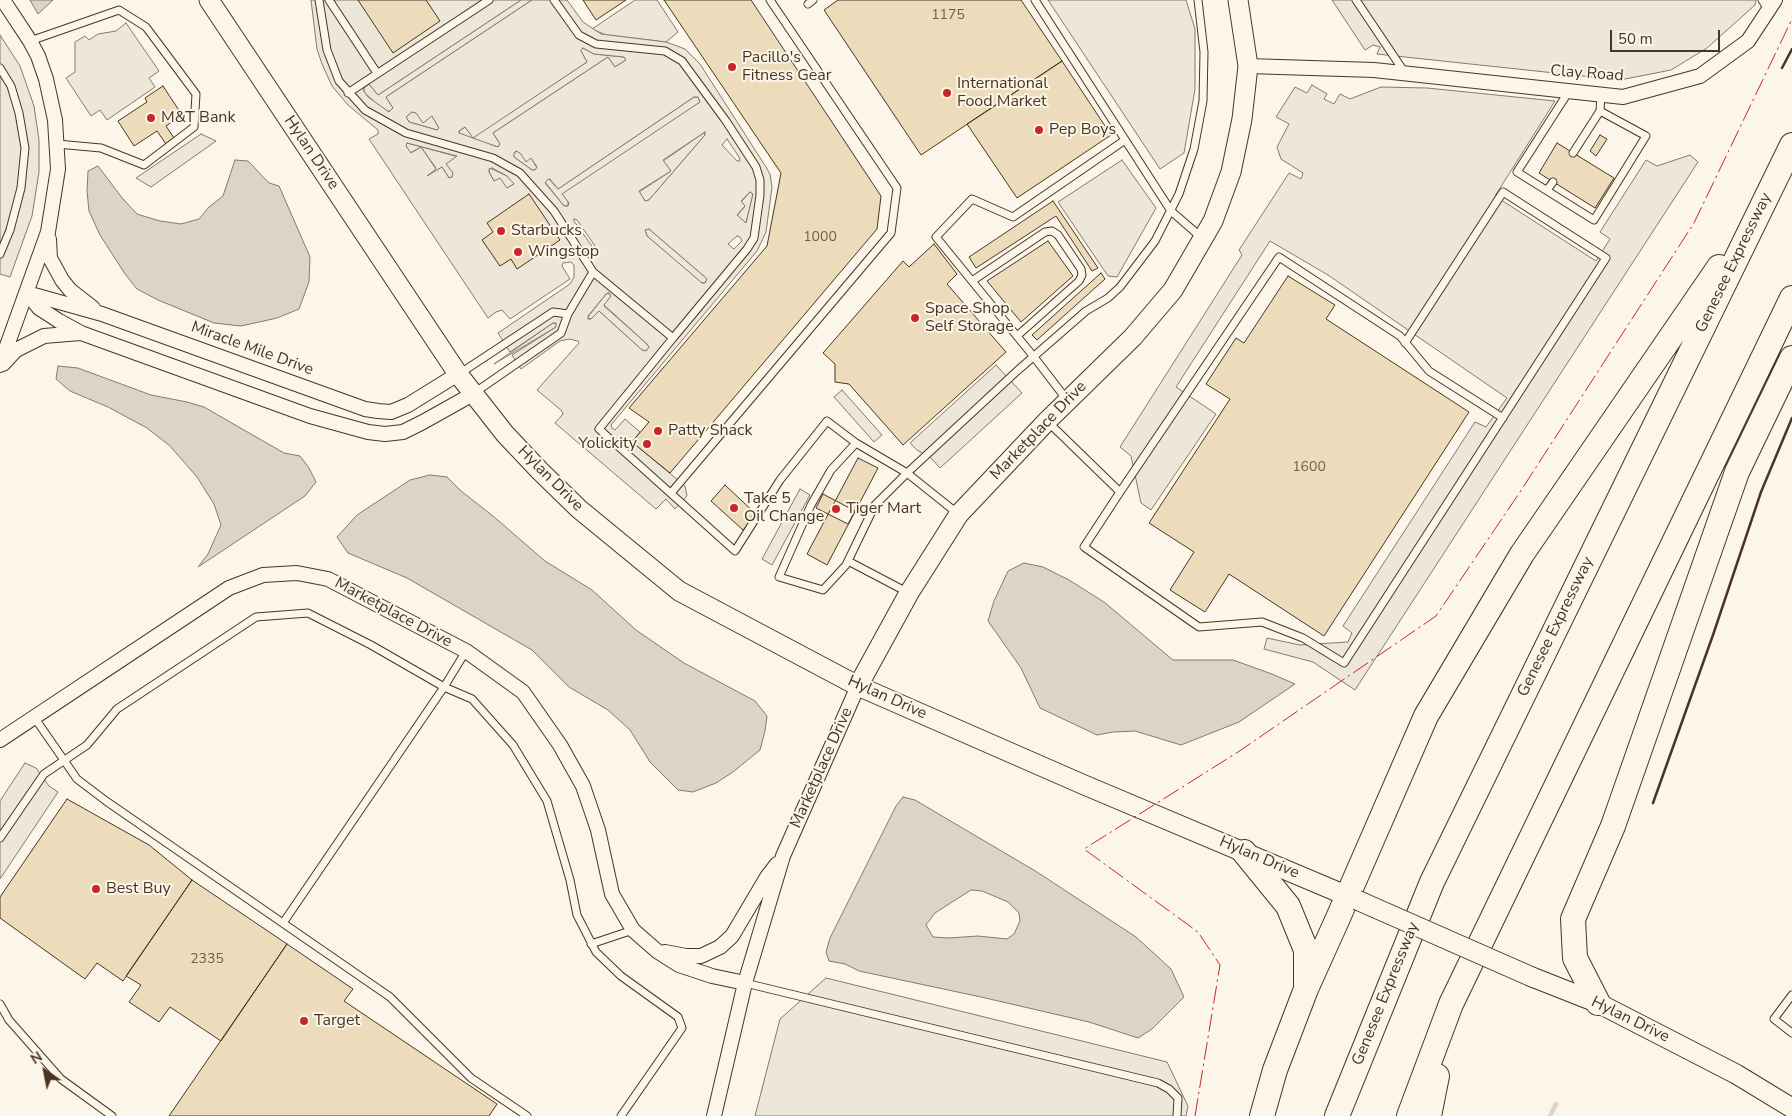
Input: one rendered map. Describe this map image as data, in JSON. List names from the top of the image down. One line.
{"streets":{"highway":["Genesee Expressway"],"main road":["Hylan Drive","Marketplace Drive"],"street":["Clay Road","Miracle Mile Drive"]},"crossings":[["Clay Road","Marketplace Drive"],["Hylan Drive","Miracle Mile Drive"],["Hylan Drive","Marketplace Drive"]],"places":["Pacillo's Fitness Gear","International Food Market","M&T Bank","Pep Boys","Starbucks","Wingstop","Space Shop Self Storage","Patty Shack","Yolickity","Take 5 Oil Change","Tiger Mart","Best Buy","Target"],"house_numbers":["1175","1000","1600","2335"],"scale_bar":"50 m","north":"top left"}
